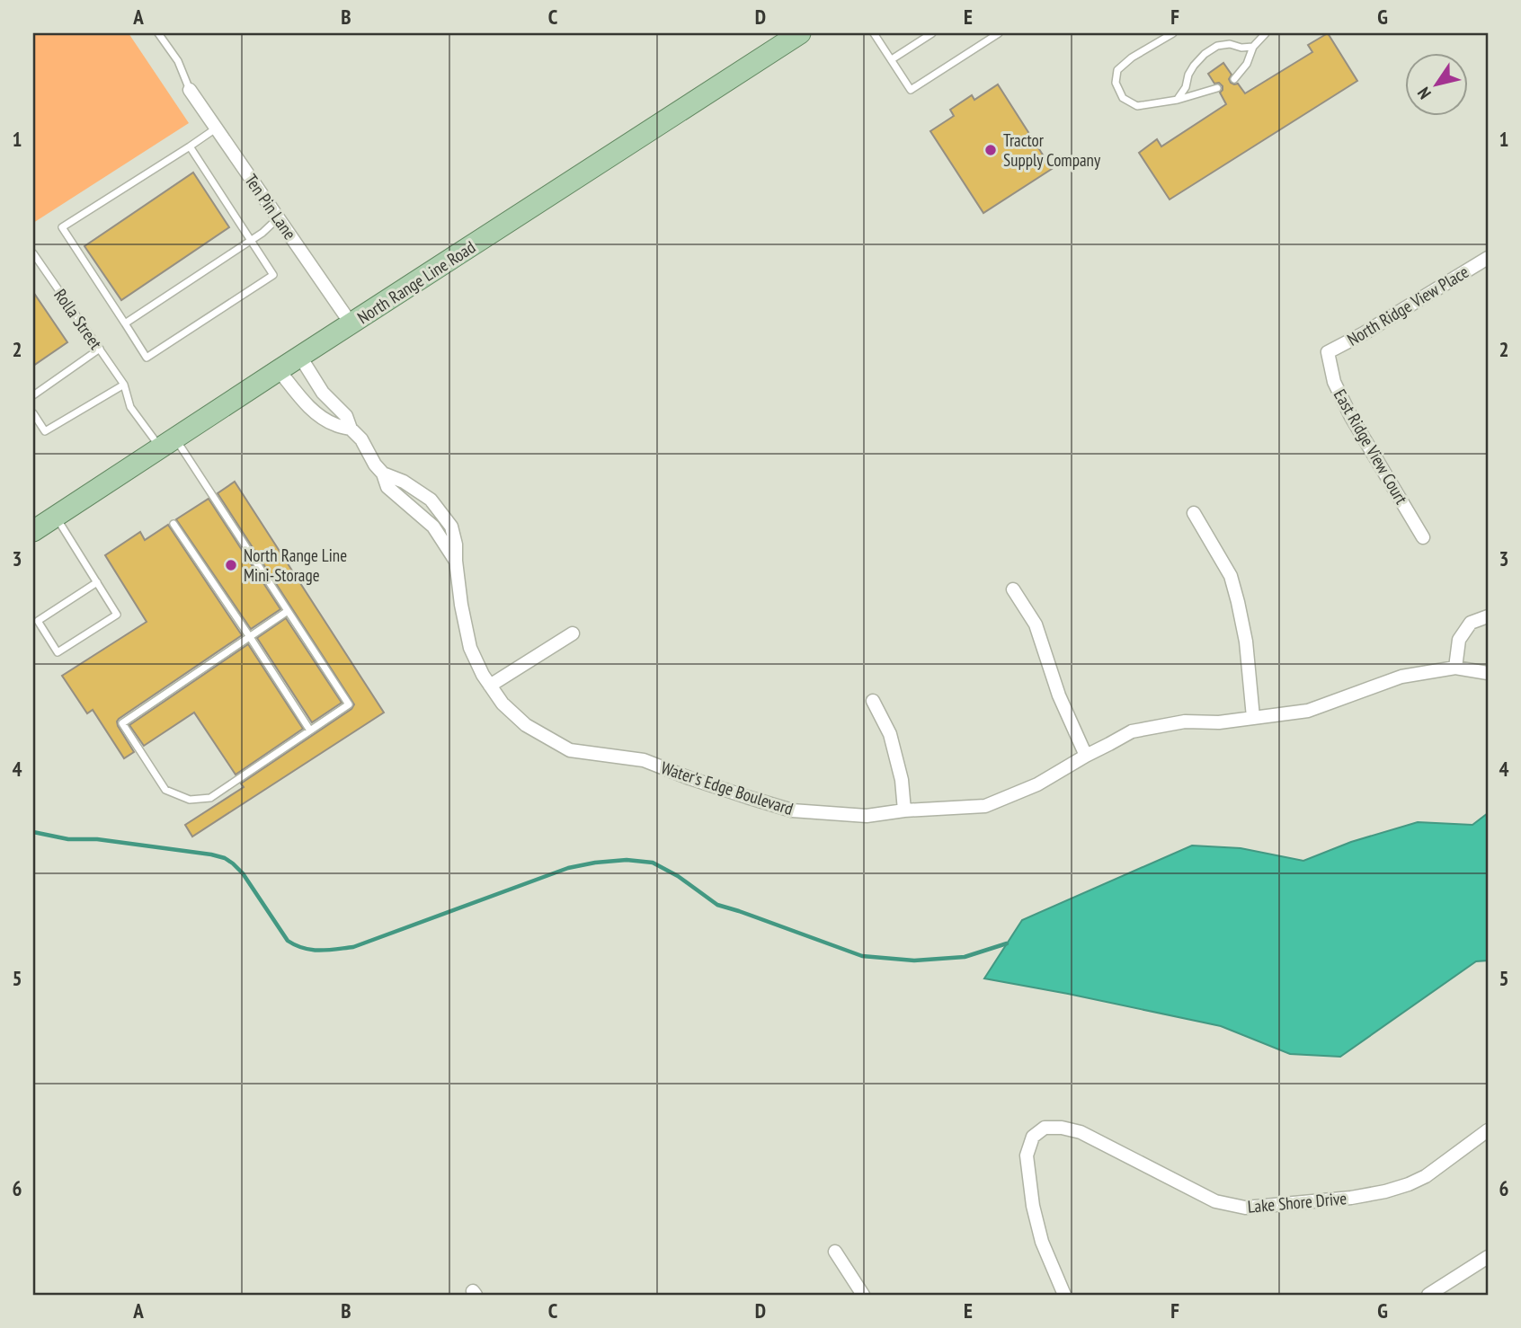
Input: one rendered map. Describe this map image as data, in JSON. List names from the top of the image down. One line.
{"streets":{"main road":["North Range Line Road"],"street":["Ten Pin Lane","North Ridge View Place","East Ridge View Court","Water's Edge Boulevard","Lake Shore Drive"],"lane":["Rolla Street"]},"crossings":[["Ten Pin Lane","North Range Line Road"],["North Range Line Road","Rolla Street"],["North Range Line Road","Water's Edge Boulevard"],["North Ridge View Place","East Ridge View Court"]],"places":["Tractor Supply Company","North Range Line Mini-Storage"],"north":"bottom left","grid":{"columns":["A","B","C","D","E","F","G"],"rows":["1","2","3","4","5","6"]}}
